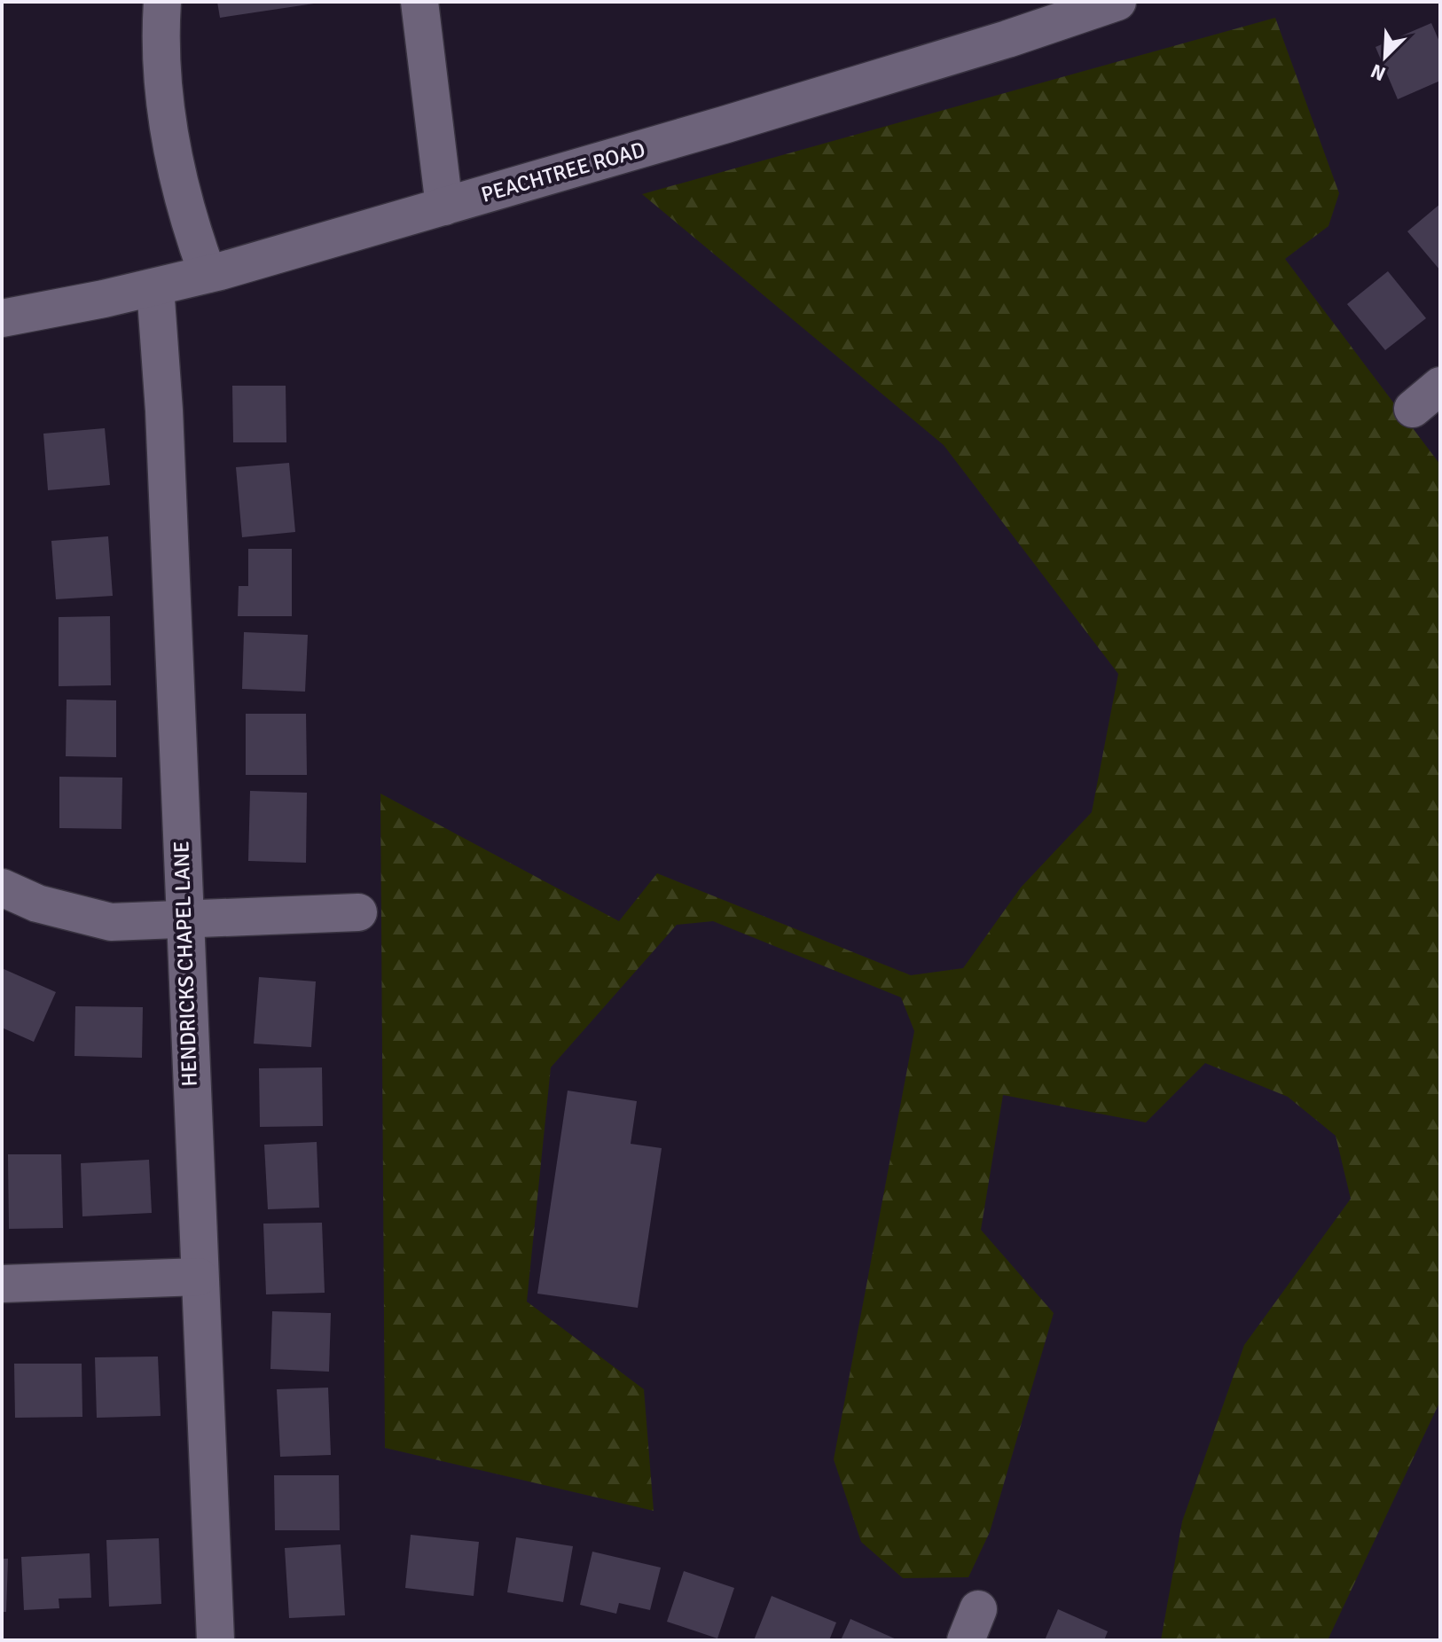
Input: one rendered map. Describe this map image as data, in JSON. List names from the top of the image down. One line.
{"streets":{"street":["PEACHTREE ROAD","HENDRICKS CHAPEL LANE"]},"crossings":[["PEACHTREE ROAD","HENDRICKS CHAPEL LANE"]],"north":"bottom left"}
